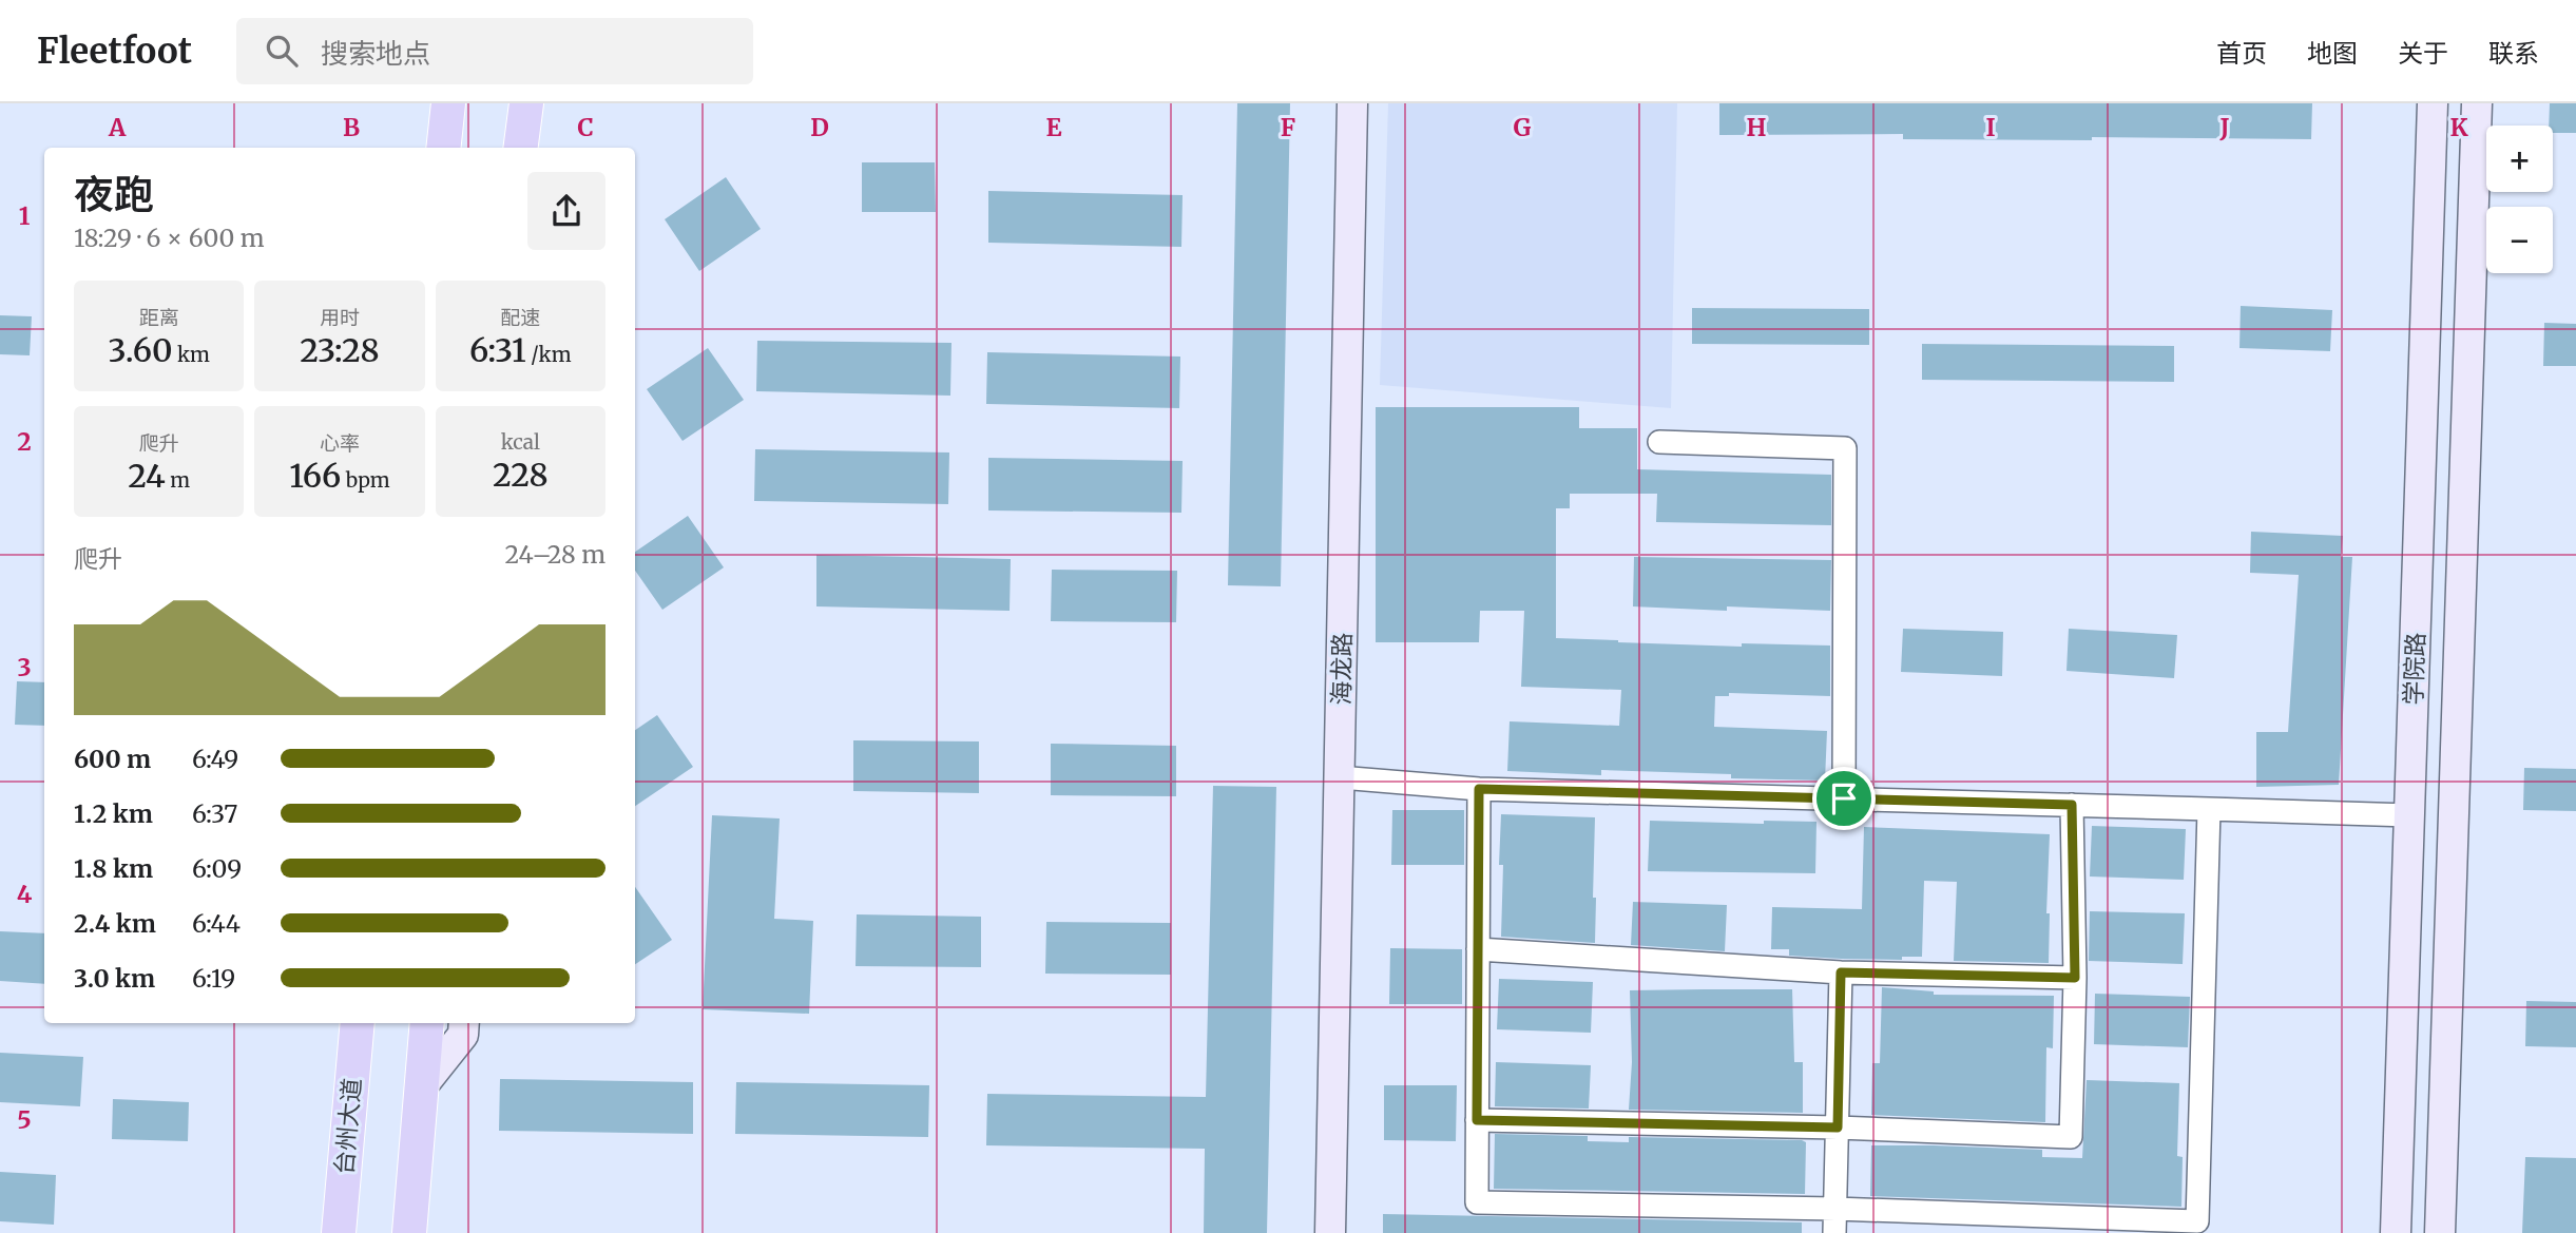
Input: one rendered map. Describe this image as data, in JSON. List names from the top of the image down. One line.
{"streets":{"main road":["海龙路","学院路","台州大道"]},"page":{"header":"Fleetfoot","search":"搜索地点","nav":["首页","地图","关于","联系"],"map_buttons":["+","−"],"heading":["夜跑","18:29 · 6 × 600 m"],"stats":[["距离","3.60 km"],["用时","23:28"],["配速","6:31 /km"],["爬升","24 m"],["心率","166 bpm"],["kcal","228"]],"chart":["爬升","24–28 m"],"list":[{"name":"600 m","note":"6:49"},{"name":"1.2 km","note":"6:37"},{"name":"1.8 km","note":"6:09"},{"name":"2.4 km","note":"6:44"},{"name":"3.0 km","note":"6:19"}]},"grid":{"columns":["A","B","C","D","E","F","G","H","I","J","K"],"rows":["1","2","3","4","5"]}}
